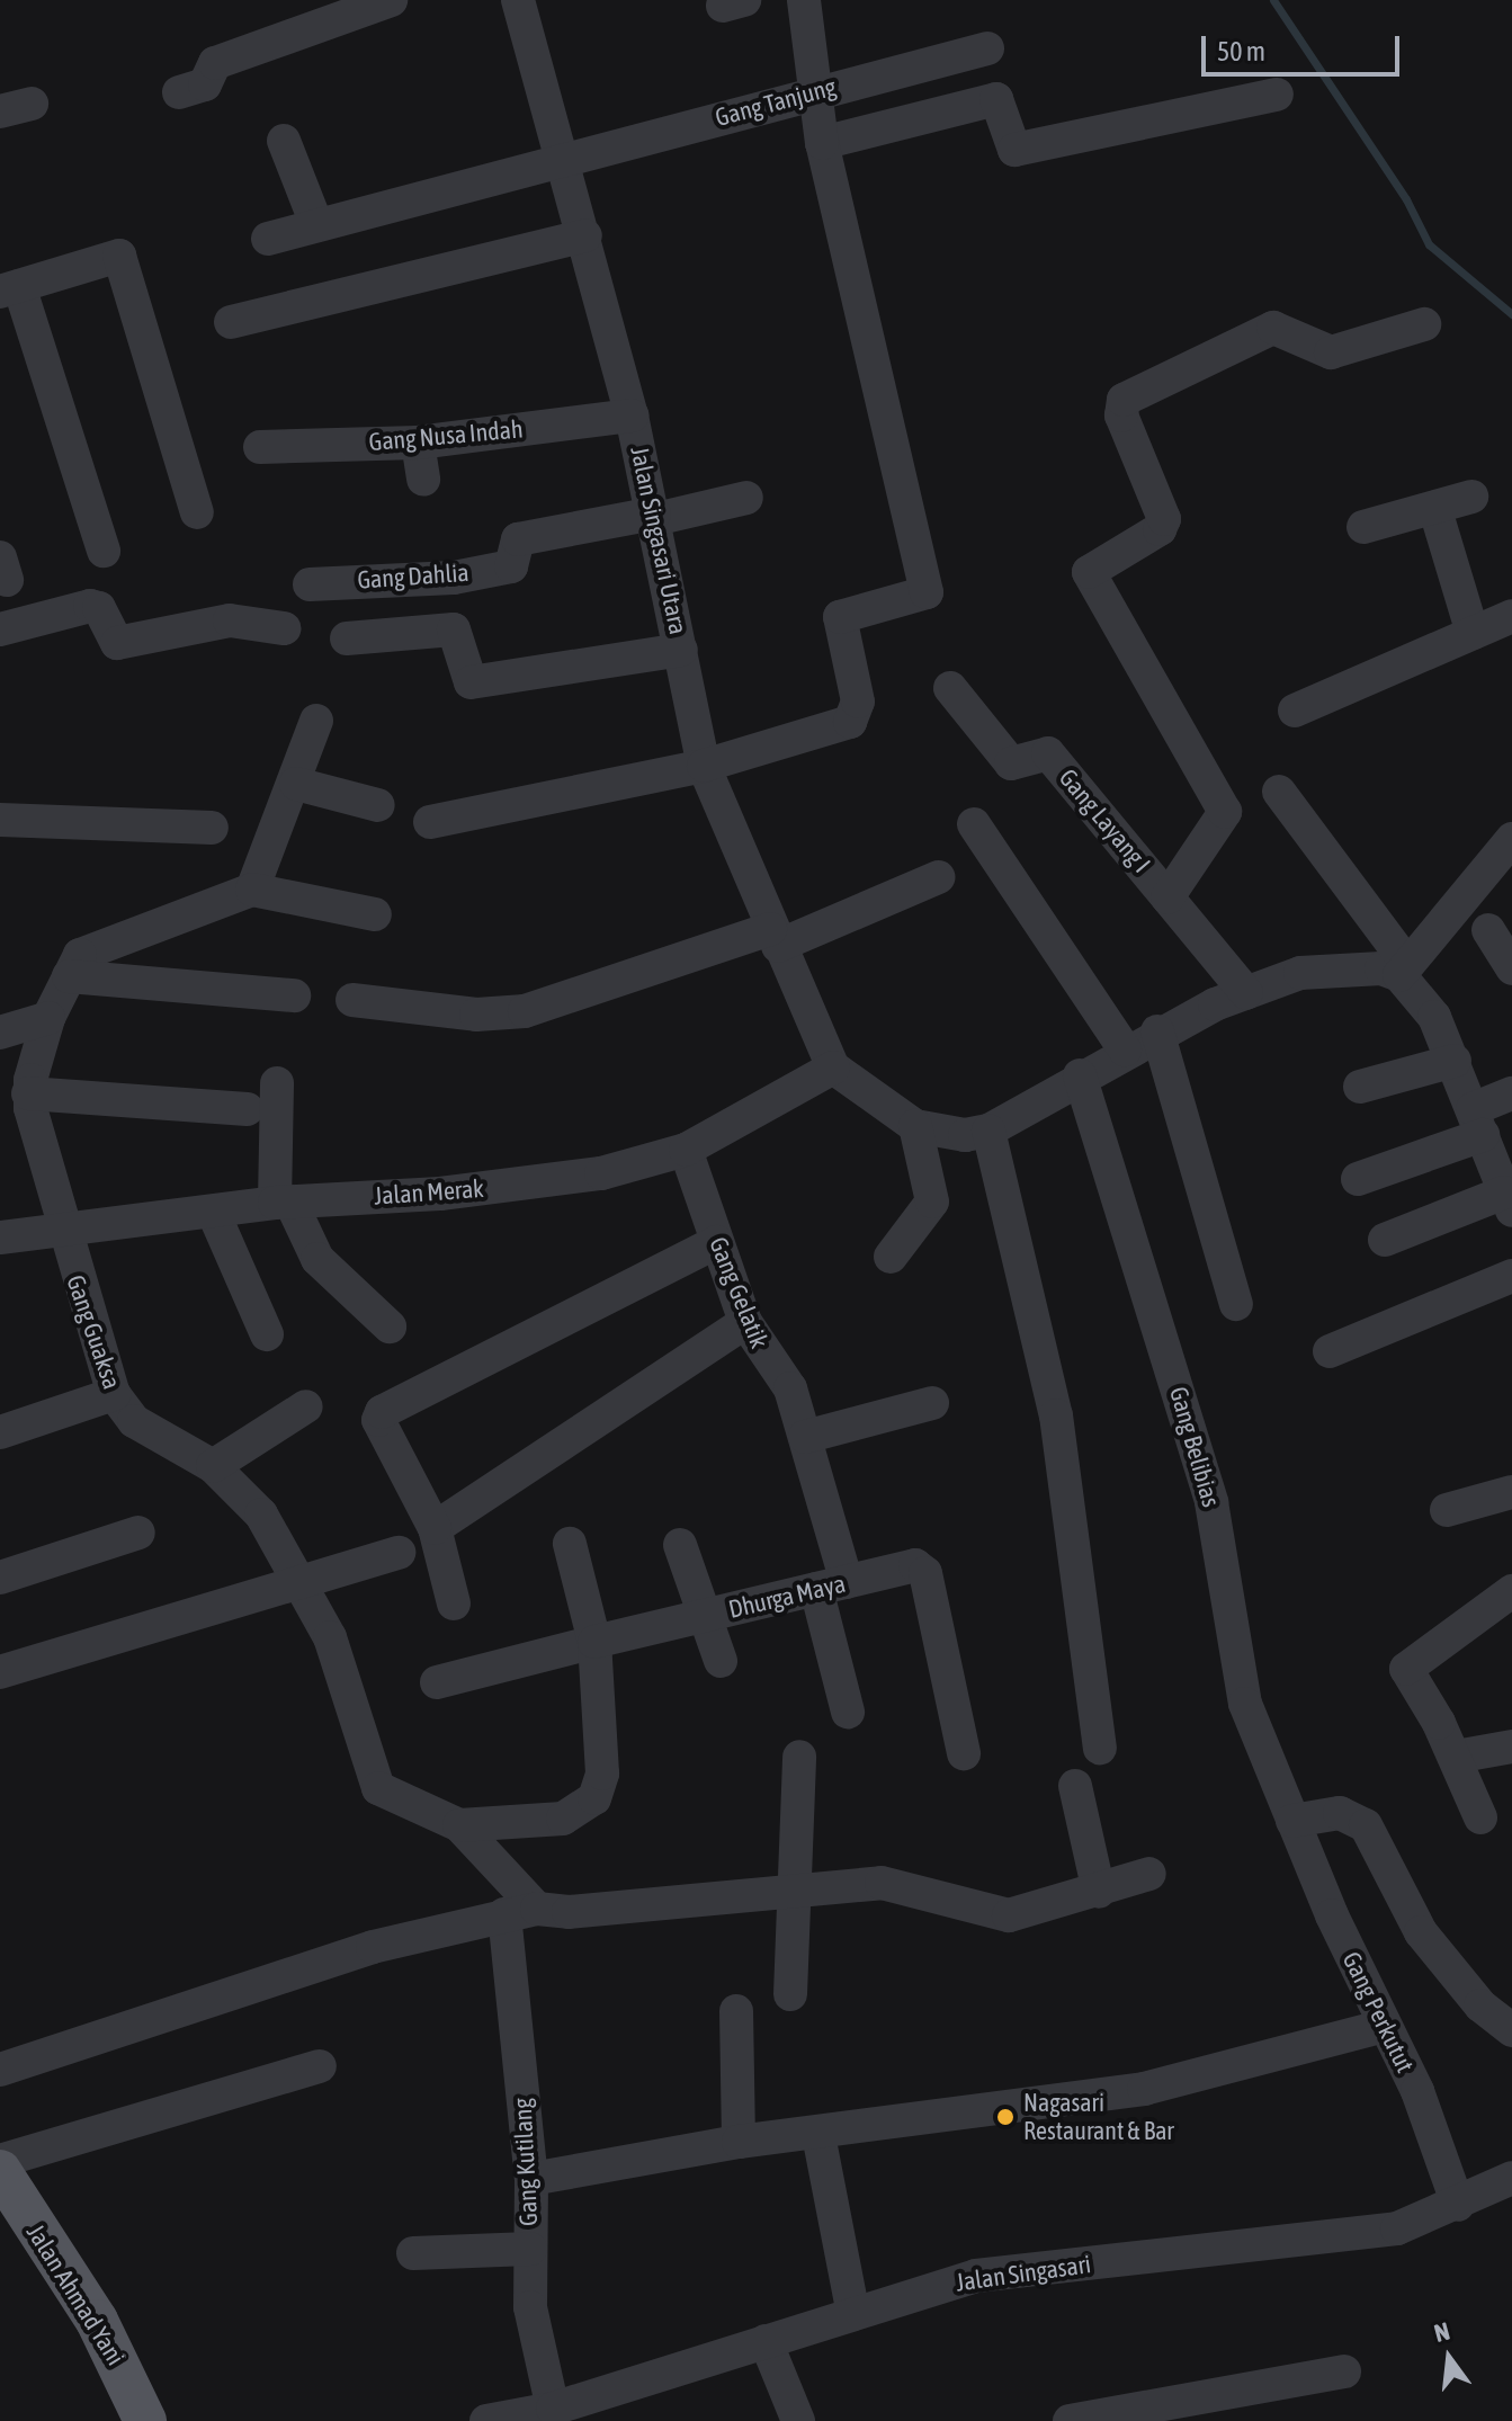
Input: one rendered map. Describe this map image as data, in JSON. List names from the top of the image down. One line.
{"streets":{"main road":["Jalan Ahmad Yani"],"street":["Gang Tanjung","Gang Nusa Indah","Jalan Singasari Utara","Gang Dahlia","Gang Layang I","Jalan Merak","Gang Gelatik","Gang Guaksa","Gang Belibias","Dhurga Maya","Gang Perkutut","Gang Kutilang","Jalan Singasari"]},"crossings":[["Gang Tanjung","Jalan Singasari Utara"],["Gang Nusa Indah","Jalan Singasari Utara"],["Jalan Singasari Utara","Gang Dahlia"],["Jalan Singasari Utara","Jalan Merak"],["Jalan Merak","Gang Gelatik"],["Jalan Merak","Gang Guaksa"],["Gang Gelatik","Dhurga Maya"],["Gang Guaksa","Gang Kutilang"],["Gang Belibias","Gang Perkutut"],["Gang Perkutut","Jalan Singasari"],["Gang Kutilang","Jalan Singasari"]],"places":["Nagasari Restaurant & Bar"],"scale_bar":"50 m","north":"top"}
